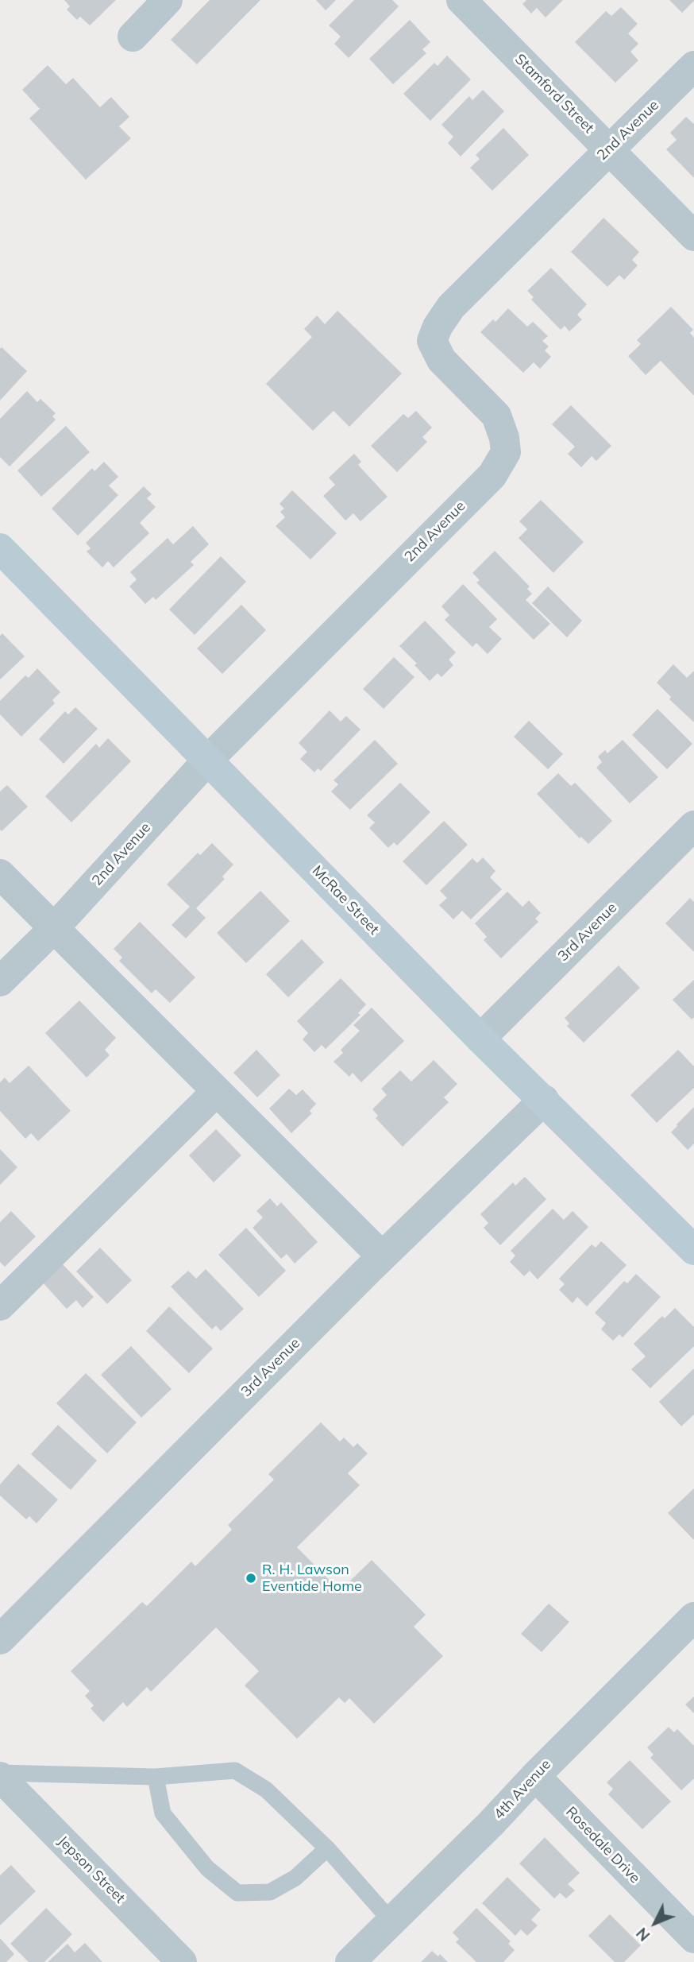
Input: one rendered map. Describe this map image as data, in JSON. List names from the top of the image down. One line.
{"streets":{"street":["Stamford Street","2nd Avenue","McRae Street","3rd Avenue","4th Avenue","Rosedale Drive","Jepson Street"]},"crossings":[["Stamford Street","2nd Avenue"],["2nd Avenue","McRae Street"],["McRae Street","3rd Avenue"],["4th Avenue","Rosedale Drive"]],"places":["R. H. Lawson Eventide Home"],"north":"bottom left"}
